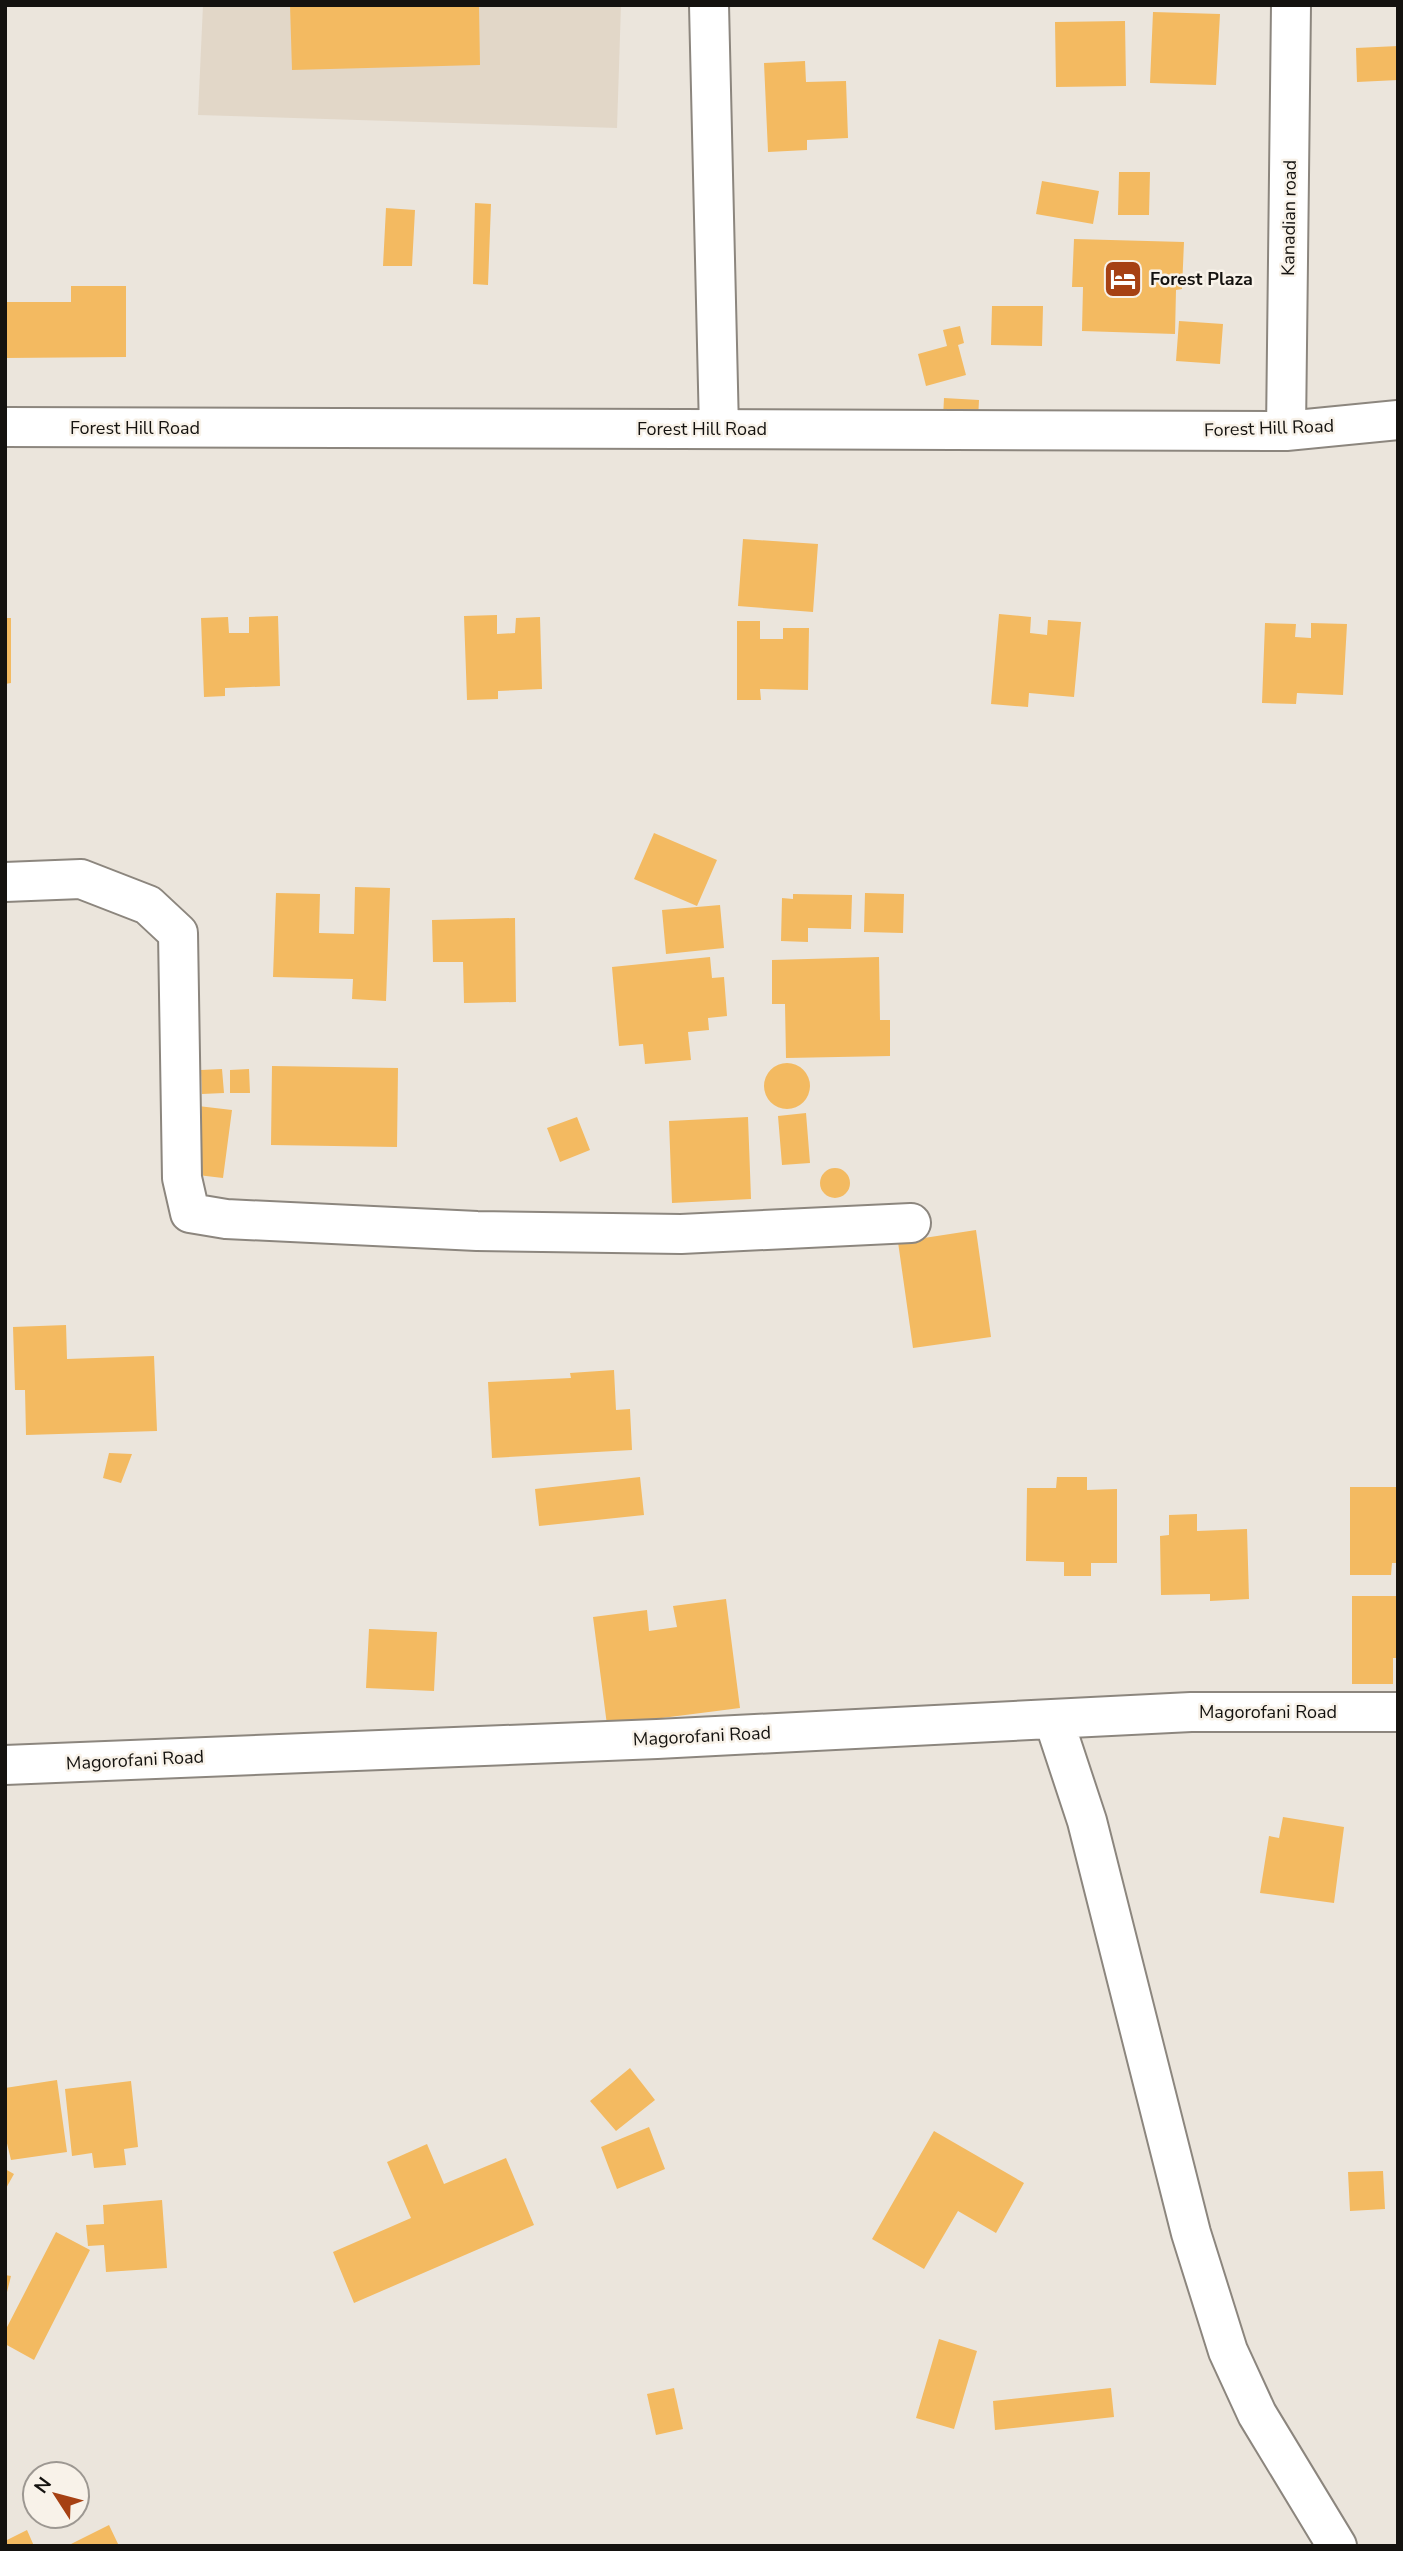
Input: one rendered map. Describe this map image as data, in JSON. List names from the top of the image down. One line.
{"streets":{"street":["Kanadian road","Forest Hill Road","Magorofani Road"]},"crossings":[["Kanadian road","Forest Hill Road"]],"places":{"hotel":["Forest Plaza"]},"north":"top left"}
